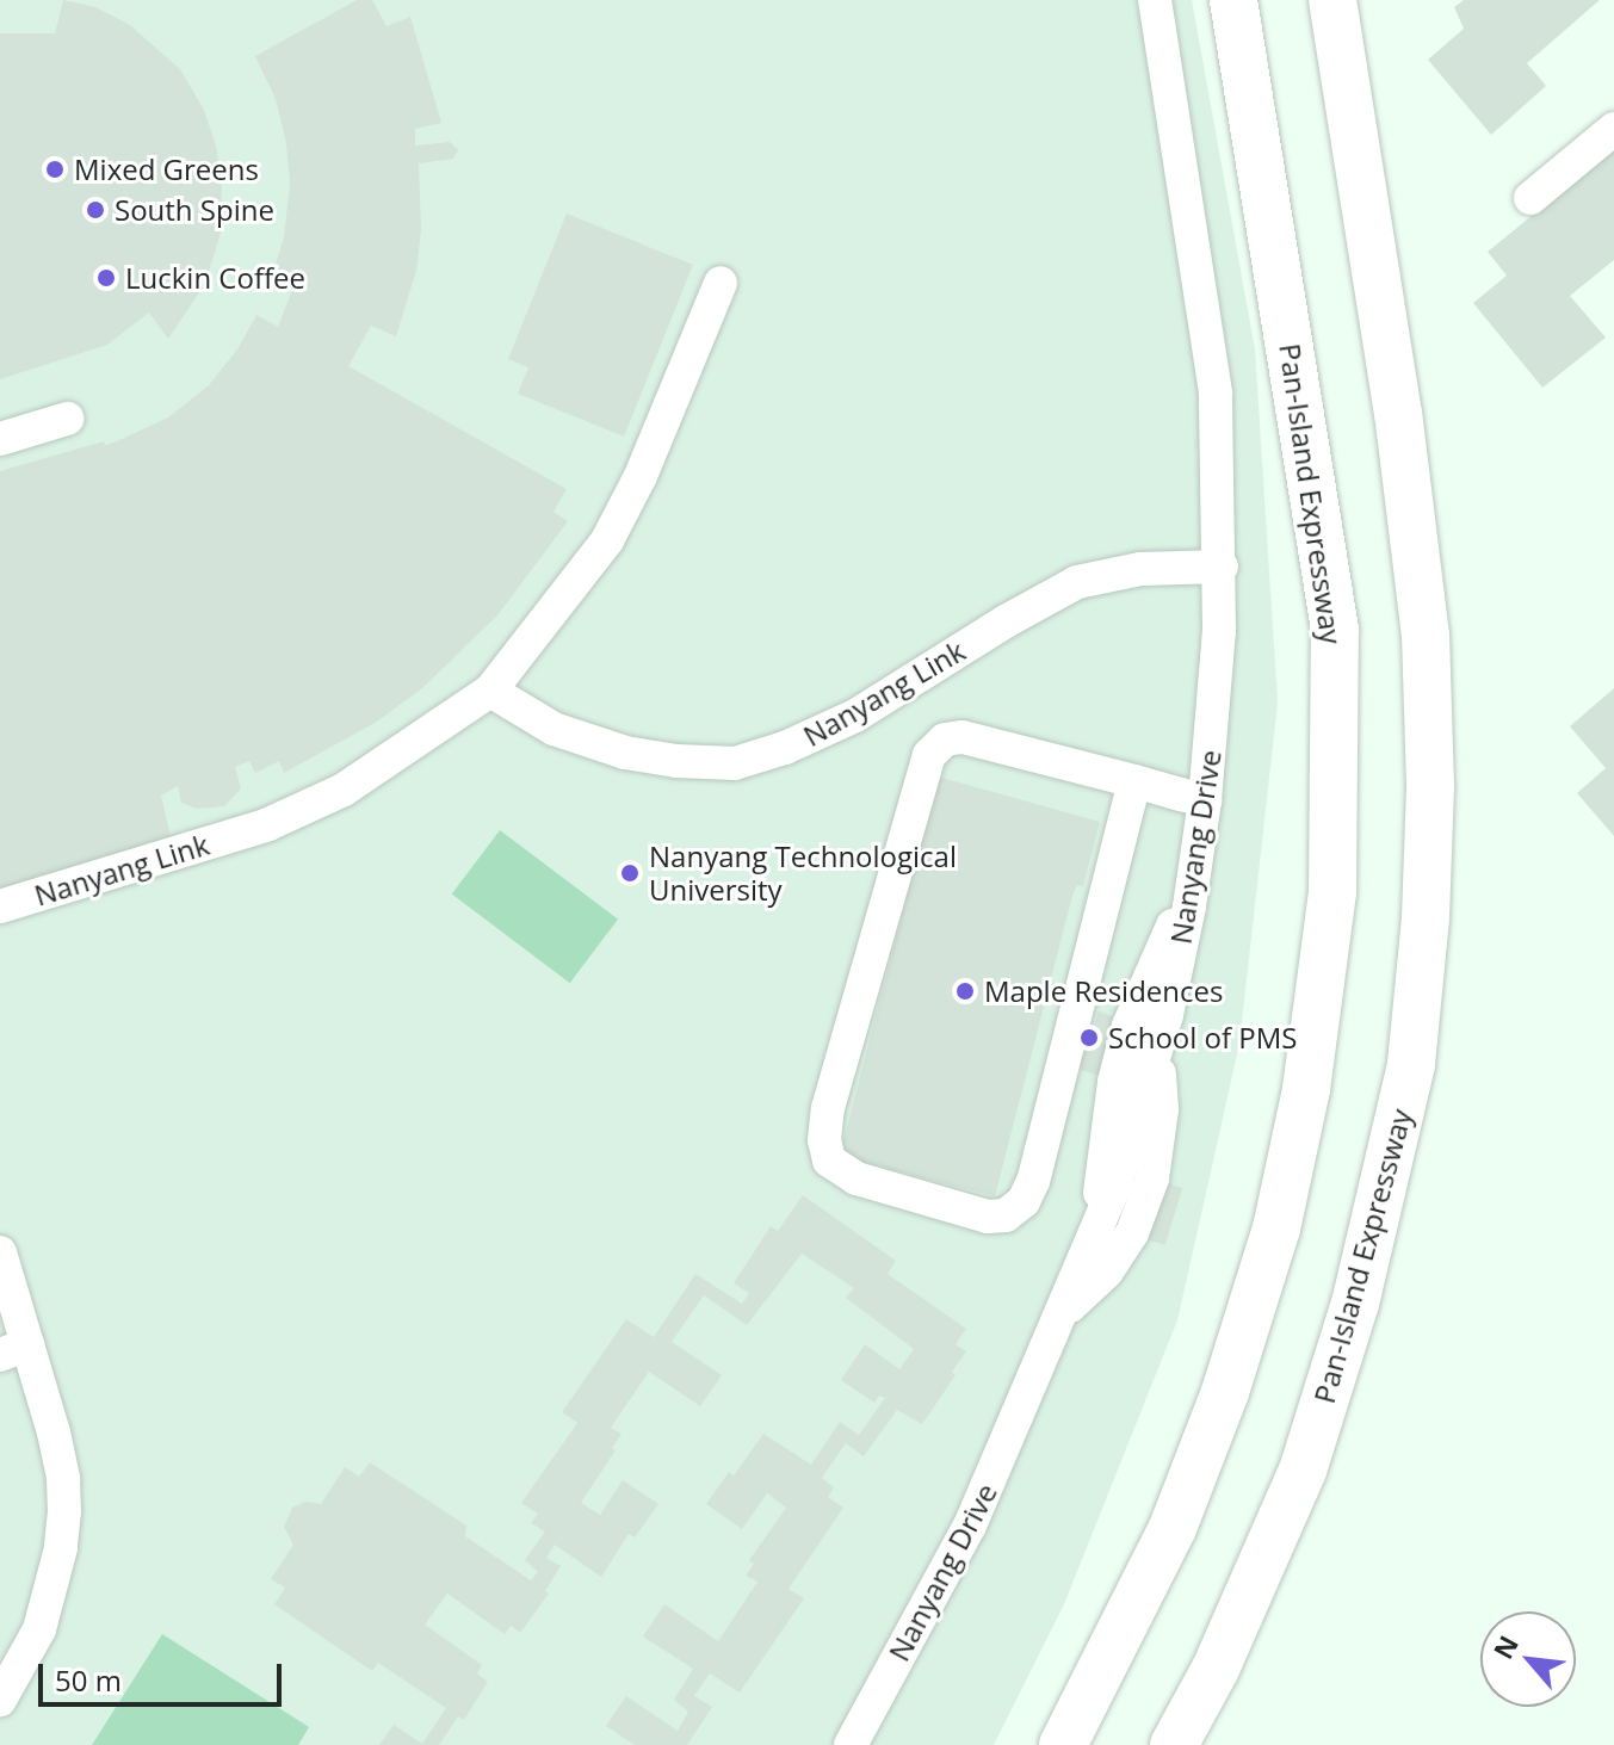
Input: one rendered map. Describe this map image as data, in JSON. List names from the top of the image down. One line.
{"streets":{"highway":["Pan-Island Expressway"],"street":["Nanyang Link","Nanyang Drive"]},"crossings":[["Nanyang Link","Nanyang Drive"]],"places":["Mixed Greens","South Spine","Luckin Coffee","Nanyang Technological University","Maple Residences","School of PMS"],"scale_bar":"50 m","north":"top left"}
